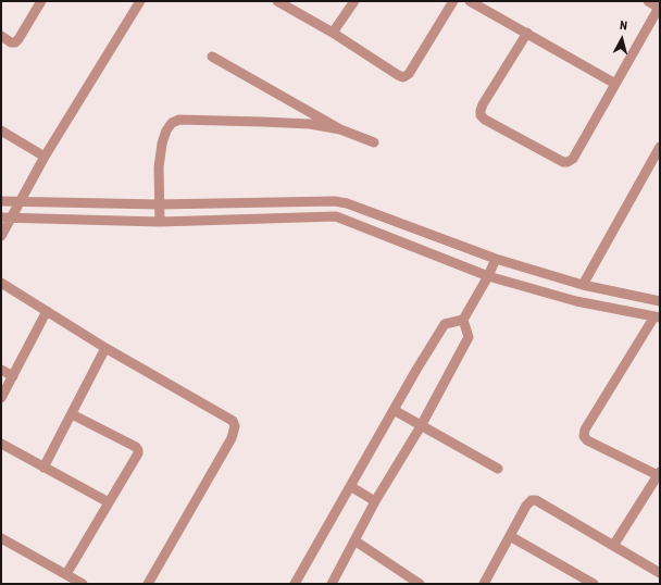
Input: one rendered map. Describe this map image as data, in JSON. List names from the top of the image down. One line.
{"north":"top"}
